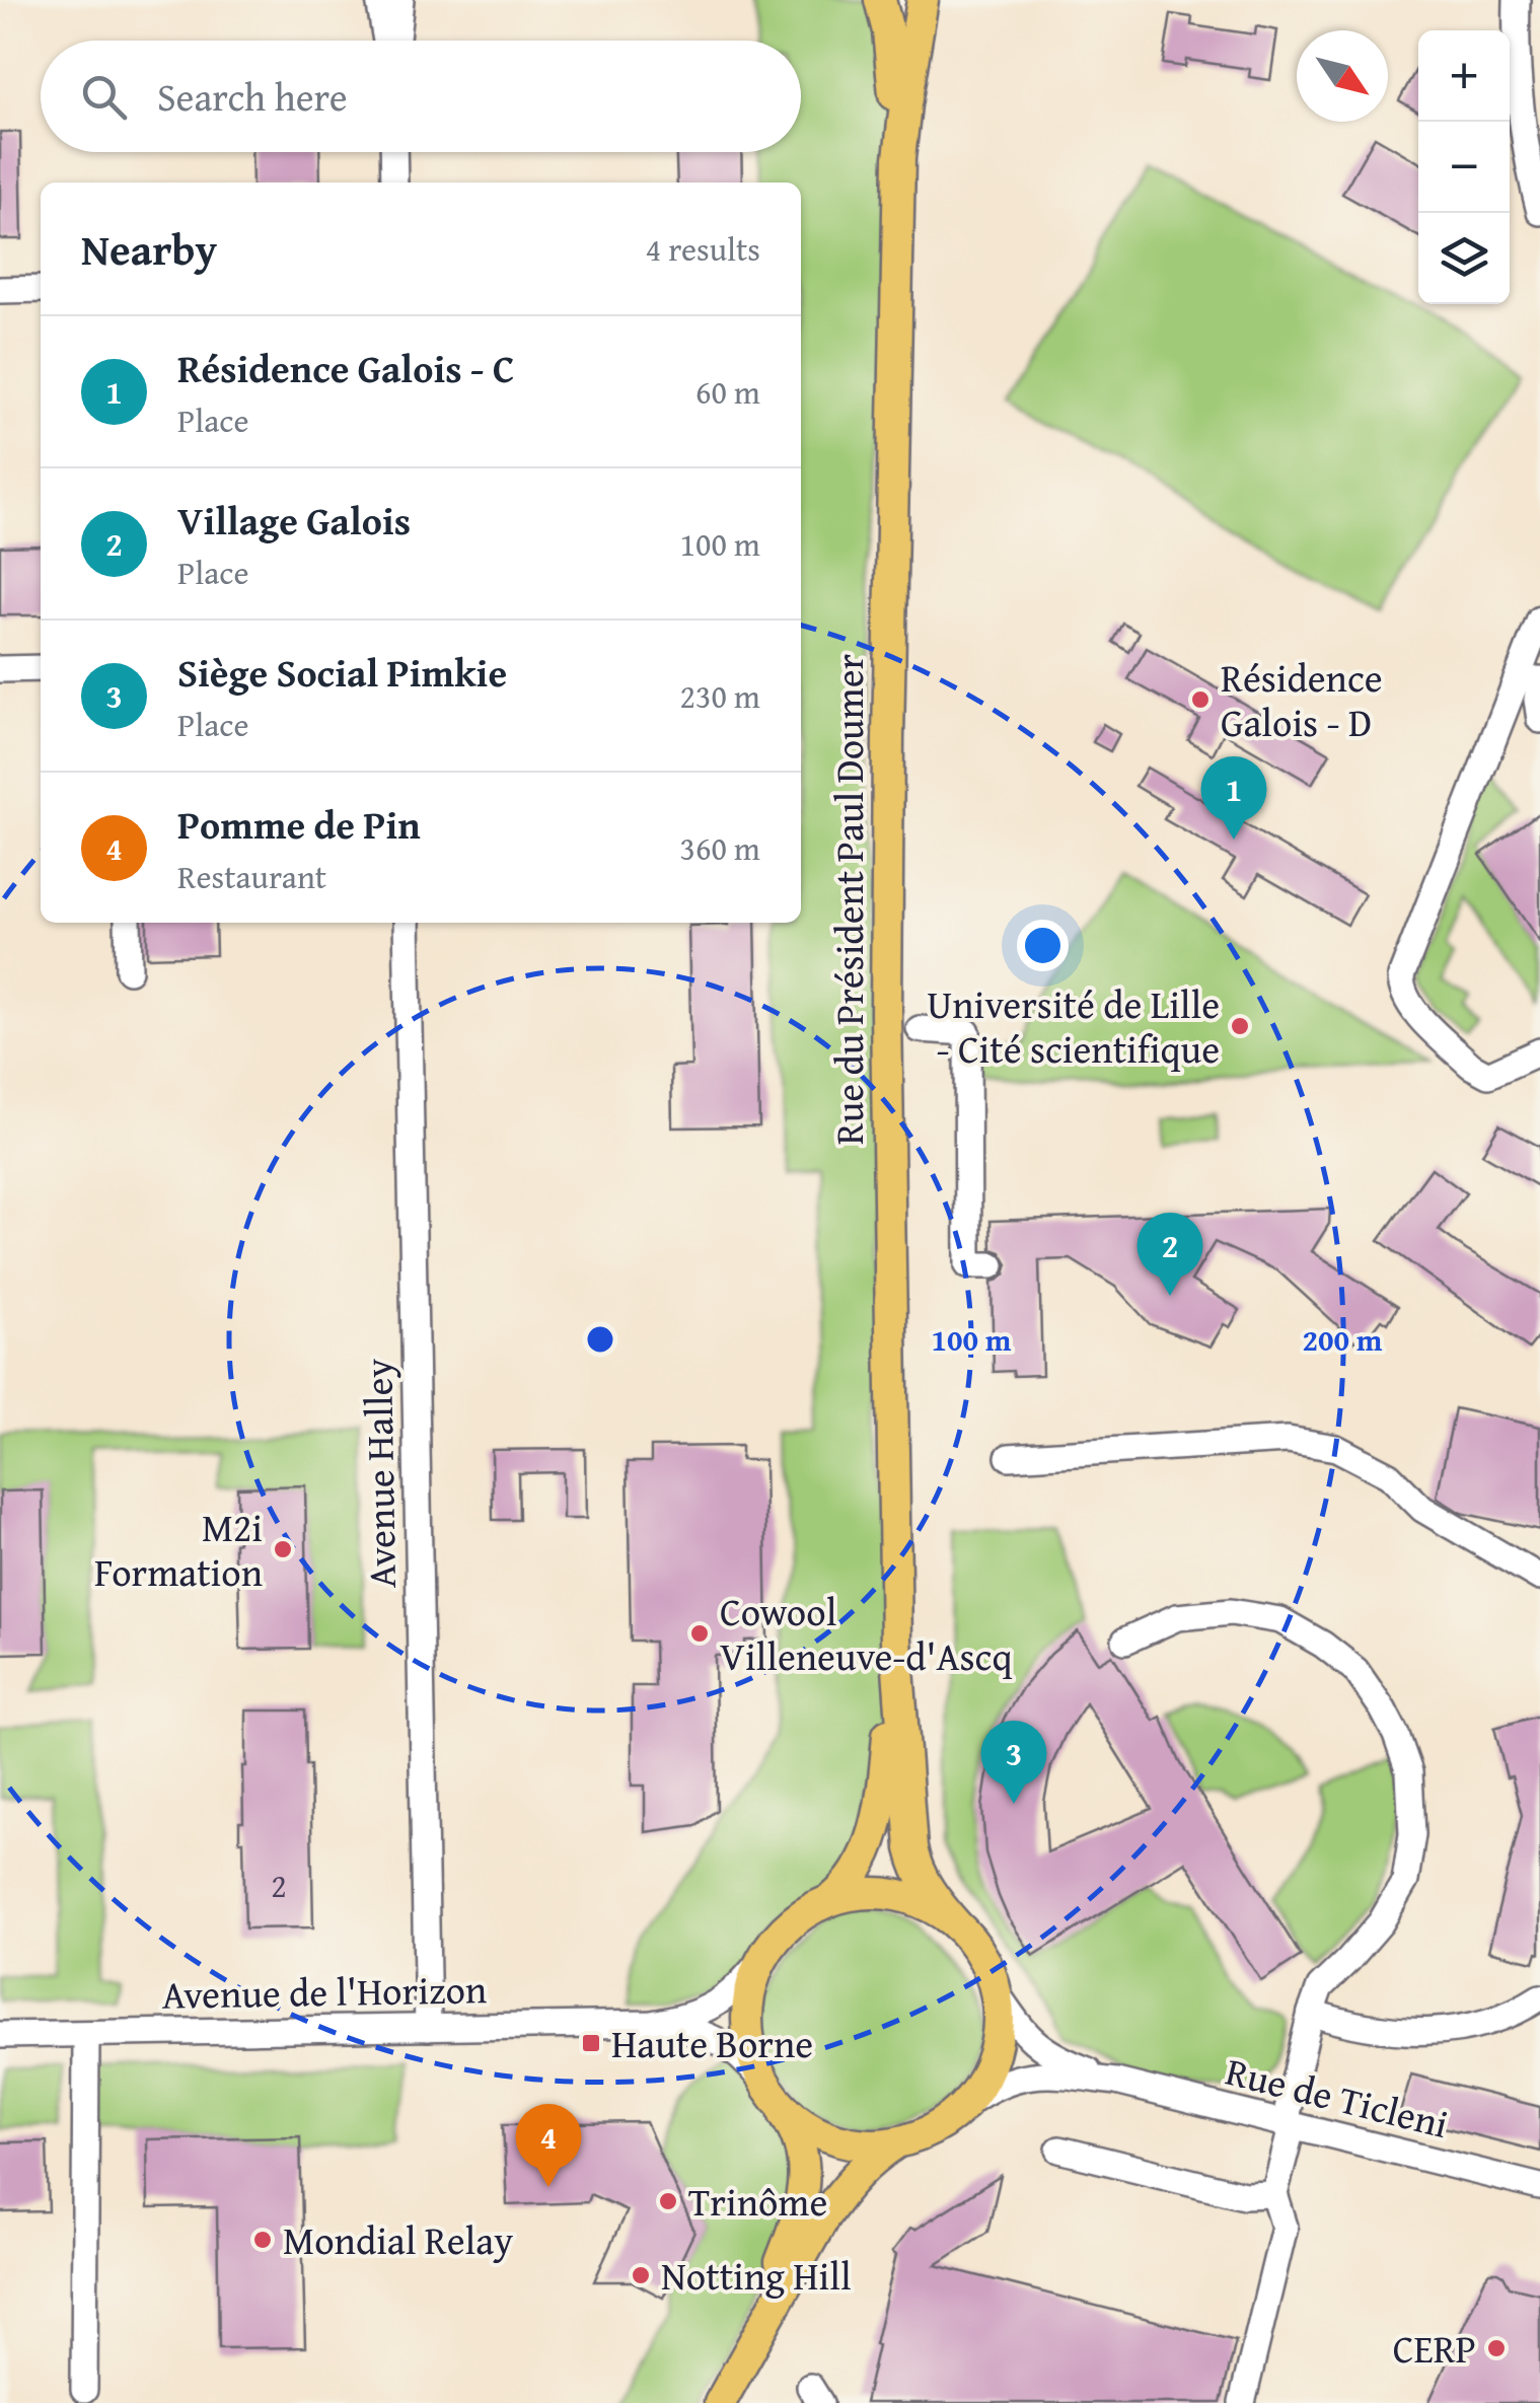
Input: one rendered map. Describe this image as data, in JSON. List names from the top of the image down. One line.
{"streets":{"main road":["Rue du Président Paul Doumer"],"street":["Avenue Halley","Avenue de l'Horizon","Rue de Ticleni"]},"crossings":[["Rue du Président Paul Doumer","Avenue de l'Horizon"],["Rue du Président Paul Doumer","Rue de Ticleni"],["Avenue Halley","Avenue de l'Horizon"],["Avenue de l'Horizon","Rue de Ticleni"]],"places":{"other":["Résidence Galois - D","Université de Lille ‐ Cité scientifique","M2i Formation","Cowool Villeneuve-d'Ascq","Trinôme","Mondial Relay","Notting Hill","CERP"],"transit":["Haute Borne"]},"house_numbers":["2"],"north":"bottom right","page":{"map_buttons":["+","−"],"search":"Search here","heading":["Nearby","4 results"],"list":[{"mark":"1","name":"Résidence Galois - C","note":"Place","value":"60 m"},{"mark":"2","name":"Village Galois","note":"Place","value":"100 m"},{"mark":"3","name":"Siège Social Pimkie","note":"Place","value":"230 m"},{"mark":"4","name":"Pomme de Pin","note":"Restaurant","value":"360 m"}],"pins":["1","2","3","4"]},"rings":["100 m","200 m"]}
